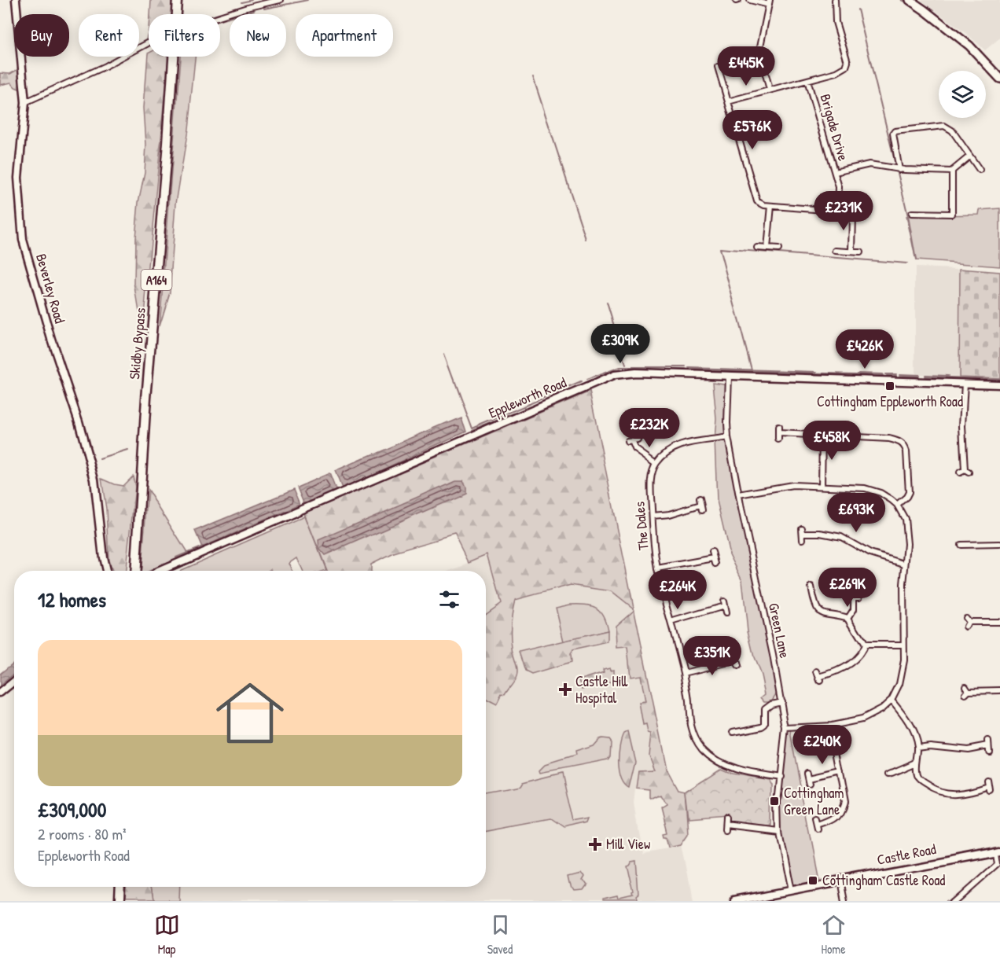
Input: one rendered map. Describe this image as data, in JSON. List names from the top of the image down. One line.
{"streets":{"highway":["A164","Skidby Bypass"],"street":["Brigade Drive","Beverley Road","Eppleworth Road","The Dales","Green Lane","Castle Road"]},"crossings":[["Eppleworth Road","Green Lane"],["The Dales","Green Lane"],["Green Lane","Castle Road"]],"places":{"transit":["Cottingham Eppleworth Road","Cottingham Green Lane","Cottingham Castle Road"],"health":["Castle Hill Hospital","Mill View"]},"page":{"chip":["Buy","Rent","Filters","New","Apartment"],"price":["£445K","£576K","£231K","£309K","£426K","£232K","£458K","£693K","£269K","£264K","£351K","£240K"],"heading":"12 homes","list":[{"name":"£309,000","note":"2 rooms · 80 m² · Eppleworth Road"}],"tabs":["Map","Saved","Home"]}}
